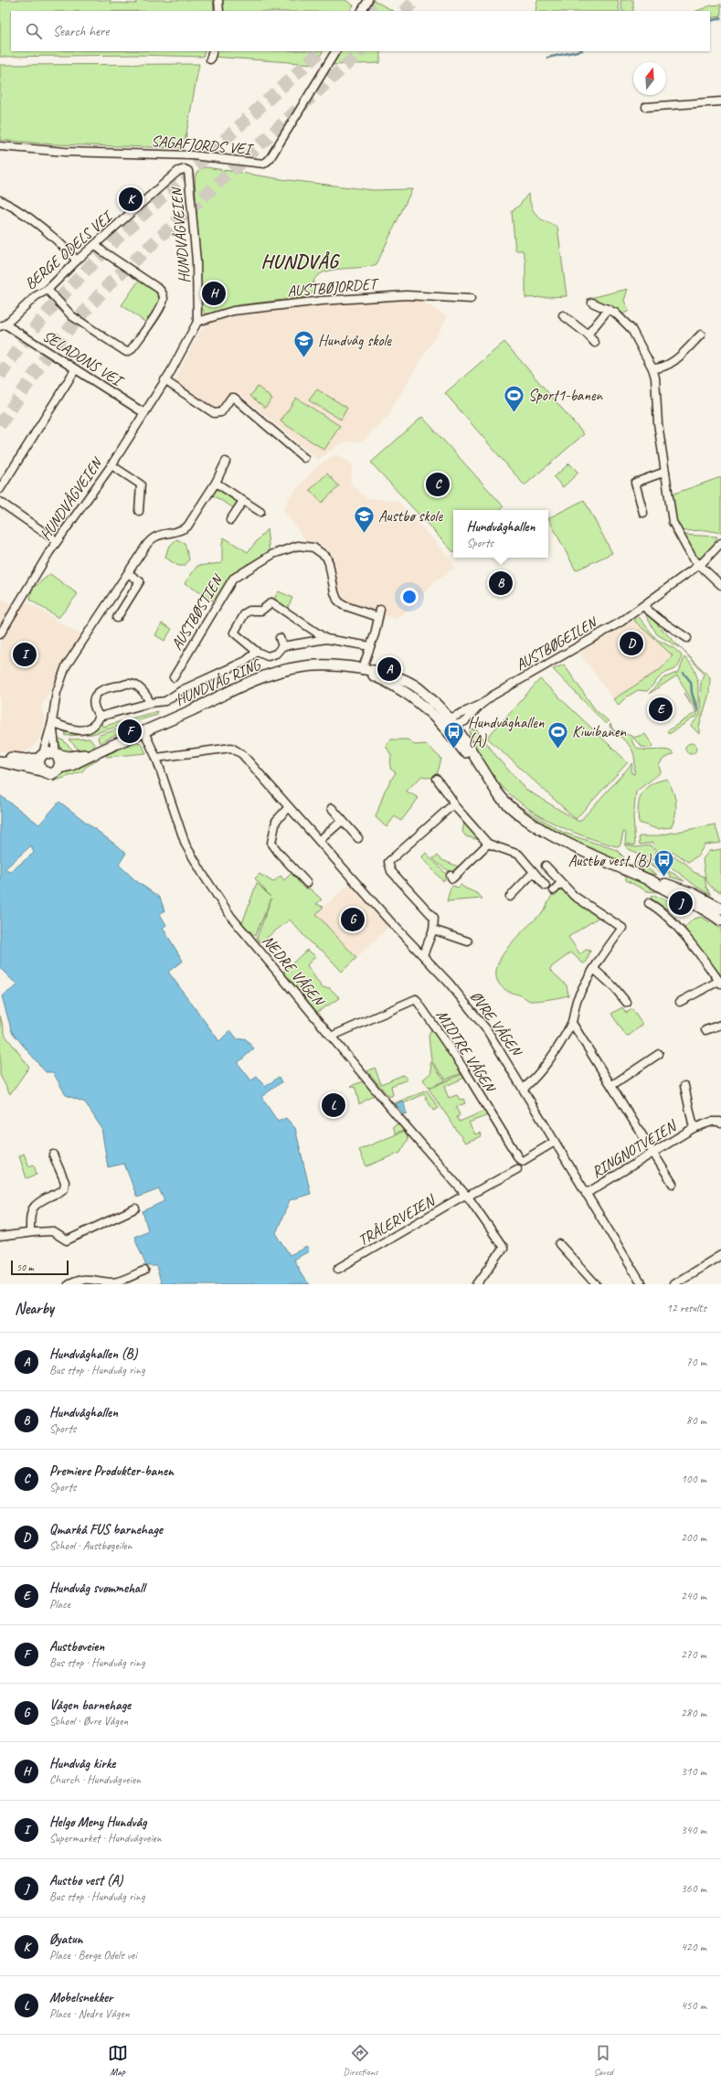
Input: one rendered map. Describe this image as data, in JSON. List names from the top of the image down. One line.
{"streets":{"main road":["HUNDVÅG RING"],"street":["SAGAFJORDS VEI","HUNDVÅGVEIEN","BERGE ODELS VEI","AUSTBØJORDET","SELADONS VEI","AUSTBØSTIEN","AUSTBØGEILEN","NEDRE VÅGEN","ØVRE VÅGEN","MIDTRE VÅGEN","RINGNOTVEIEN","TRÅLERVEIEN"]},"crossings":[["HUNDVÅGVEIEN","BERGE ODELS VEI"],["HUNDVÅGVEIEN","AUSTBØJORDET"],["HUNDVÅGVEIEN","SELADONS VEI"],["BERGE ODELS VEI","SELADONS VEI"],["AUSTBØGEILEN","HUNDVÅG RING"],["HUNDVÅG RING","NEDRE VÅGEN"],["NEDRE VÅGEN","ØVRE VÅGEN"],["NEDRE VÅGEN","MIDTRE VÅGEN"],["NEDRE VÅGEN","TRÅLERVEIEN"],["ØVRE VÅGEN","MIDTRE VÅGEN"],["ØVRE VÅGEN","RINGNOTVEIEN"]],"districts":["HUNDVÅG"],"places":{"school or university":["Hundvåg skole","Austbø skole"],"sports":["Sport1-banen","Kiwibanen"],"bus stop":["Hundvåghallen (A)","Austbø vest (B)"]},"scale_bar":"50 m","north":"top","page":{"search":"Search here","pins":["K","H","C","B","D","I","A","E","F","J","G","L"],"popup":["Hundvåghallen","Sports"],"scale":"50 m","heading":["Nearby","12 results"],"list":[{"mark":"A","name":"Hundvåghallen (B)","note":"Bus stop · Hundvåg ring","value":"70 m"},{"mark":"B","name":"Hundvåghallen","note":"Sports","value":"80 m"},{"mark":"C","name":"Premiere Produkter-banen","note":"Sports","value":"100 m"},{"mark":"D","name":"Qmarkå FUS barnehage","note":"School · Austbøgeilen","value":"200 m"},{"mark":"E","name":"Hundvåg svømmehall","note":"Place","value":"240 m"},{"mark":"F","name":"Austbøveien","note":"Bus stop · Hundvåg ring","value":"270 m"},{"mark":"G","name":"Vågen barnehage","note":"School · Øvre Vågen","value":"280 m"},{"mark":"H","name":"Hundvåg kirke","note":"Church · Hundvågveien","value":"310 m"},{"mark":"I","name":"Helgø Meny Hundvåg","note":"Supermarket · Hundvågveien","value":"340 m"},{"mark":"J","name":"Austbø vest (A)","note":"Bus stop · Hundvåg ring","value":"360 m"},{"mark":"K","name":"Øyatun","note":"Place · Berge Odels vei","value":"420 m"},{"mark":"L","name":"Mobelsnekker","note":"Place · Nedre Vågen","value":"450 m"}],"nav":["Map","Directions","Saved"]}}
